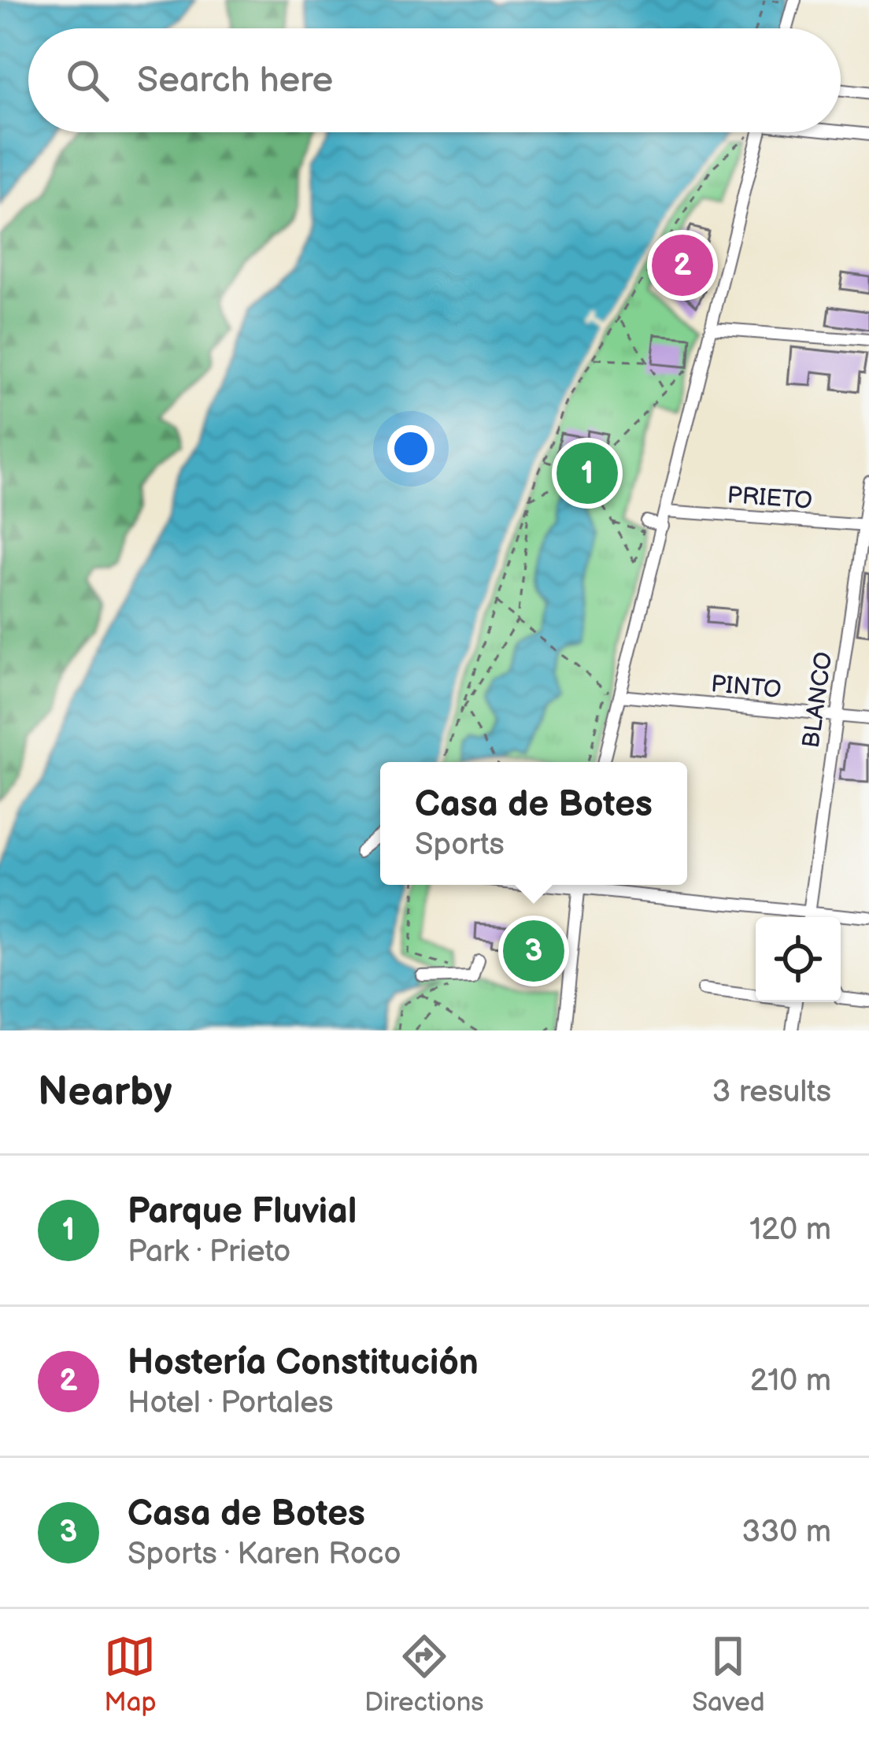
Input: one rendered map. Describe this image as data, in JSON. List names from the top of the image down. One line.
{"streets":{"street":["PRIETO","PINTO","BLANCO"]},"crossings":[["PRIETO","BLANCO"],["PINTO","BLANCO"]],"page":{"search":"Search here","pins":["2","1","3"],"popup":["Casa de Botes","Sports"],"heading":["Nearby","3 results"],"list":[{"mark":"1","name":"Parque Fluvial","note":"Park · Prieto","value":"120 m"},{"mark":"2","name":"Hostería Constitución","note":"Hotel · Portales","value":"210 m"},{"mark":"3","name":"Casa de Botes","note":"Sports · Karen Roco","value":"330 m"}],"nav":["Map","Directions","Saved"]}}
